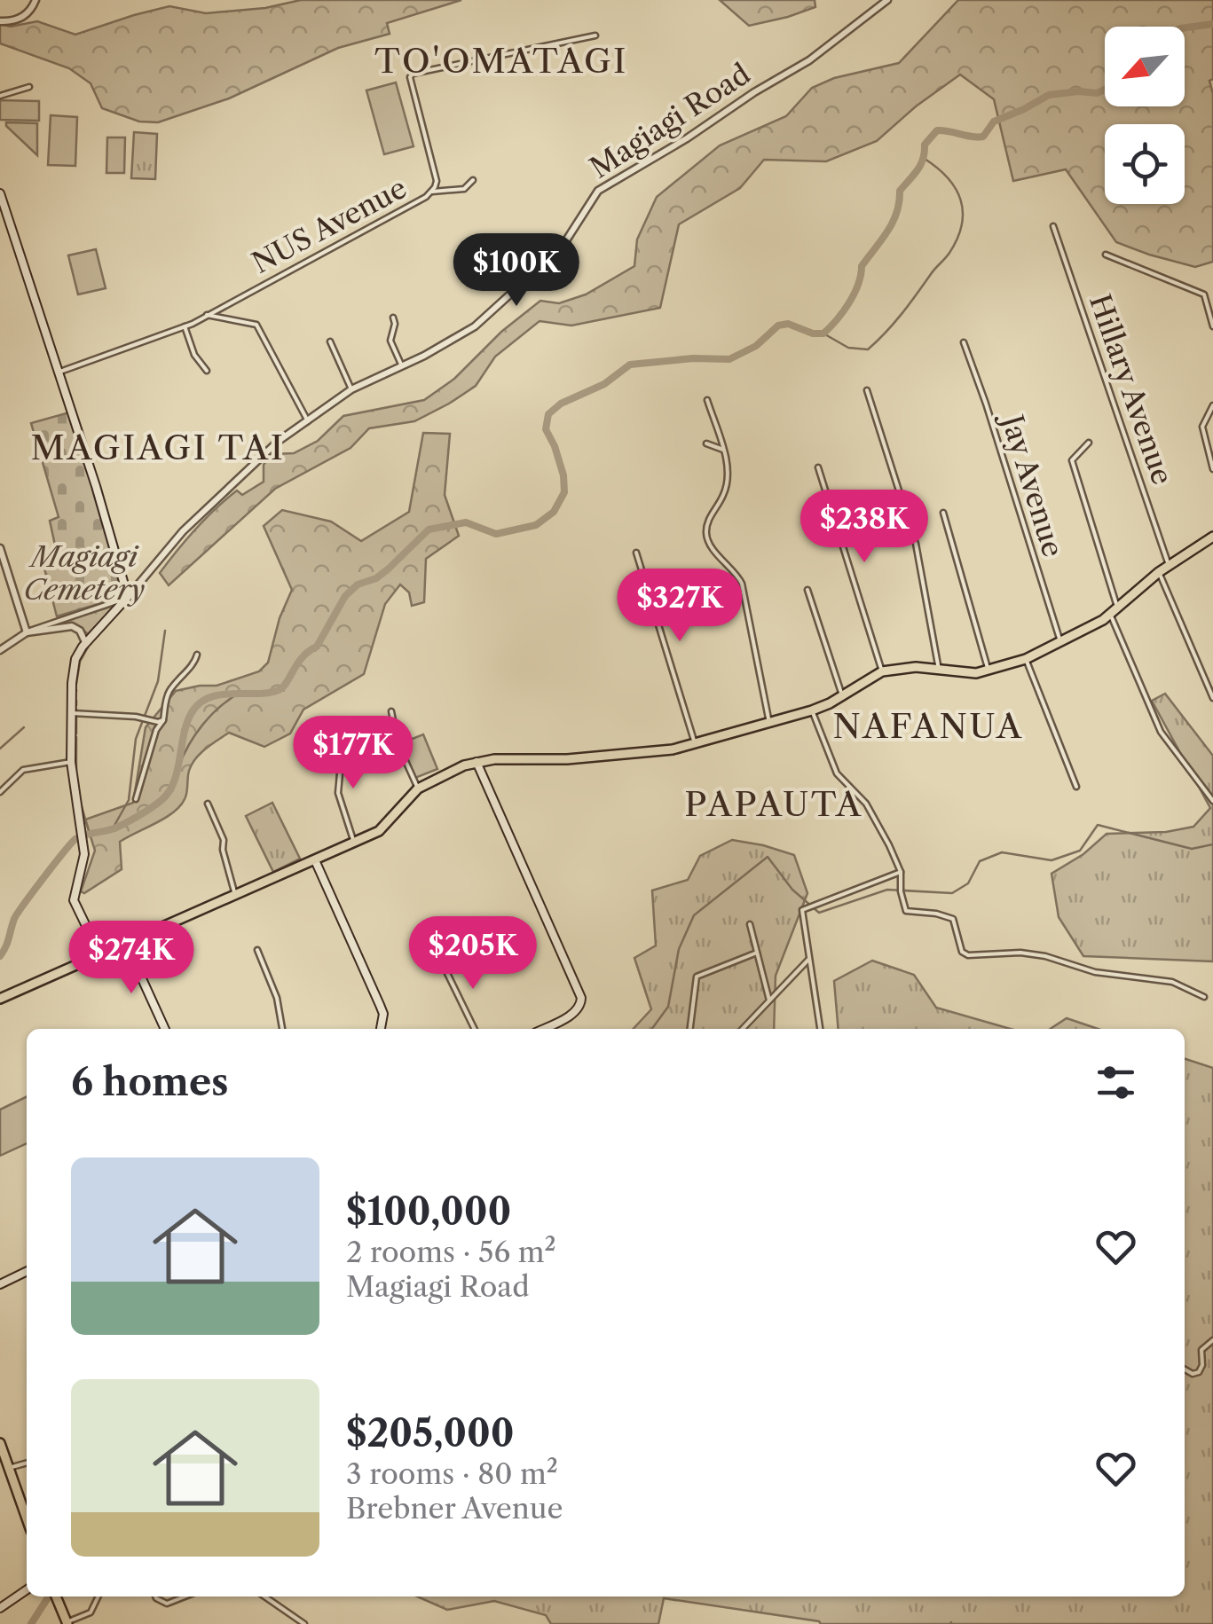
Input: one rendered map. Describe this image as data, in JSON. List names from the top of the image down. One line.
{"streets":{"street":["Magiagi Road","NUS Avenue","Hillary Avenue","Jay Avenue"]},"districts":["TO'OMATAGI","MAGIAGI TAI","NAFANUA","PAPAUTA"],"parks":["Magiagi Cemetery"],"north":"bottom left","page":{"price":["$100K","$238K","$327K","$177K","$205K","$274K"],"heading":"6 homes","list":[{"name":"$100,000","note":"2 rooms · 56 m² · Magiagi Road"},{"name":"$205,000","note":"3 rooms · 80 m² · Brebner Avenue"}]}}
